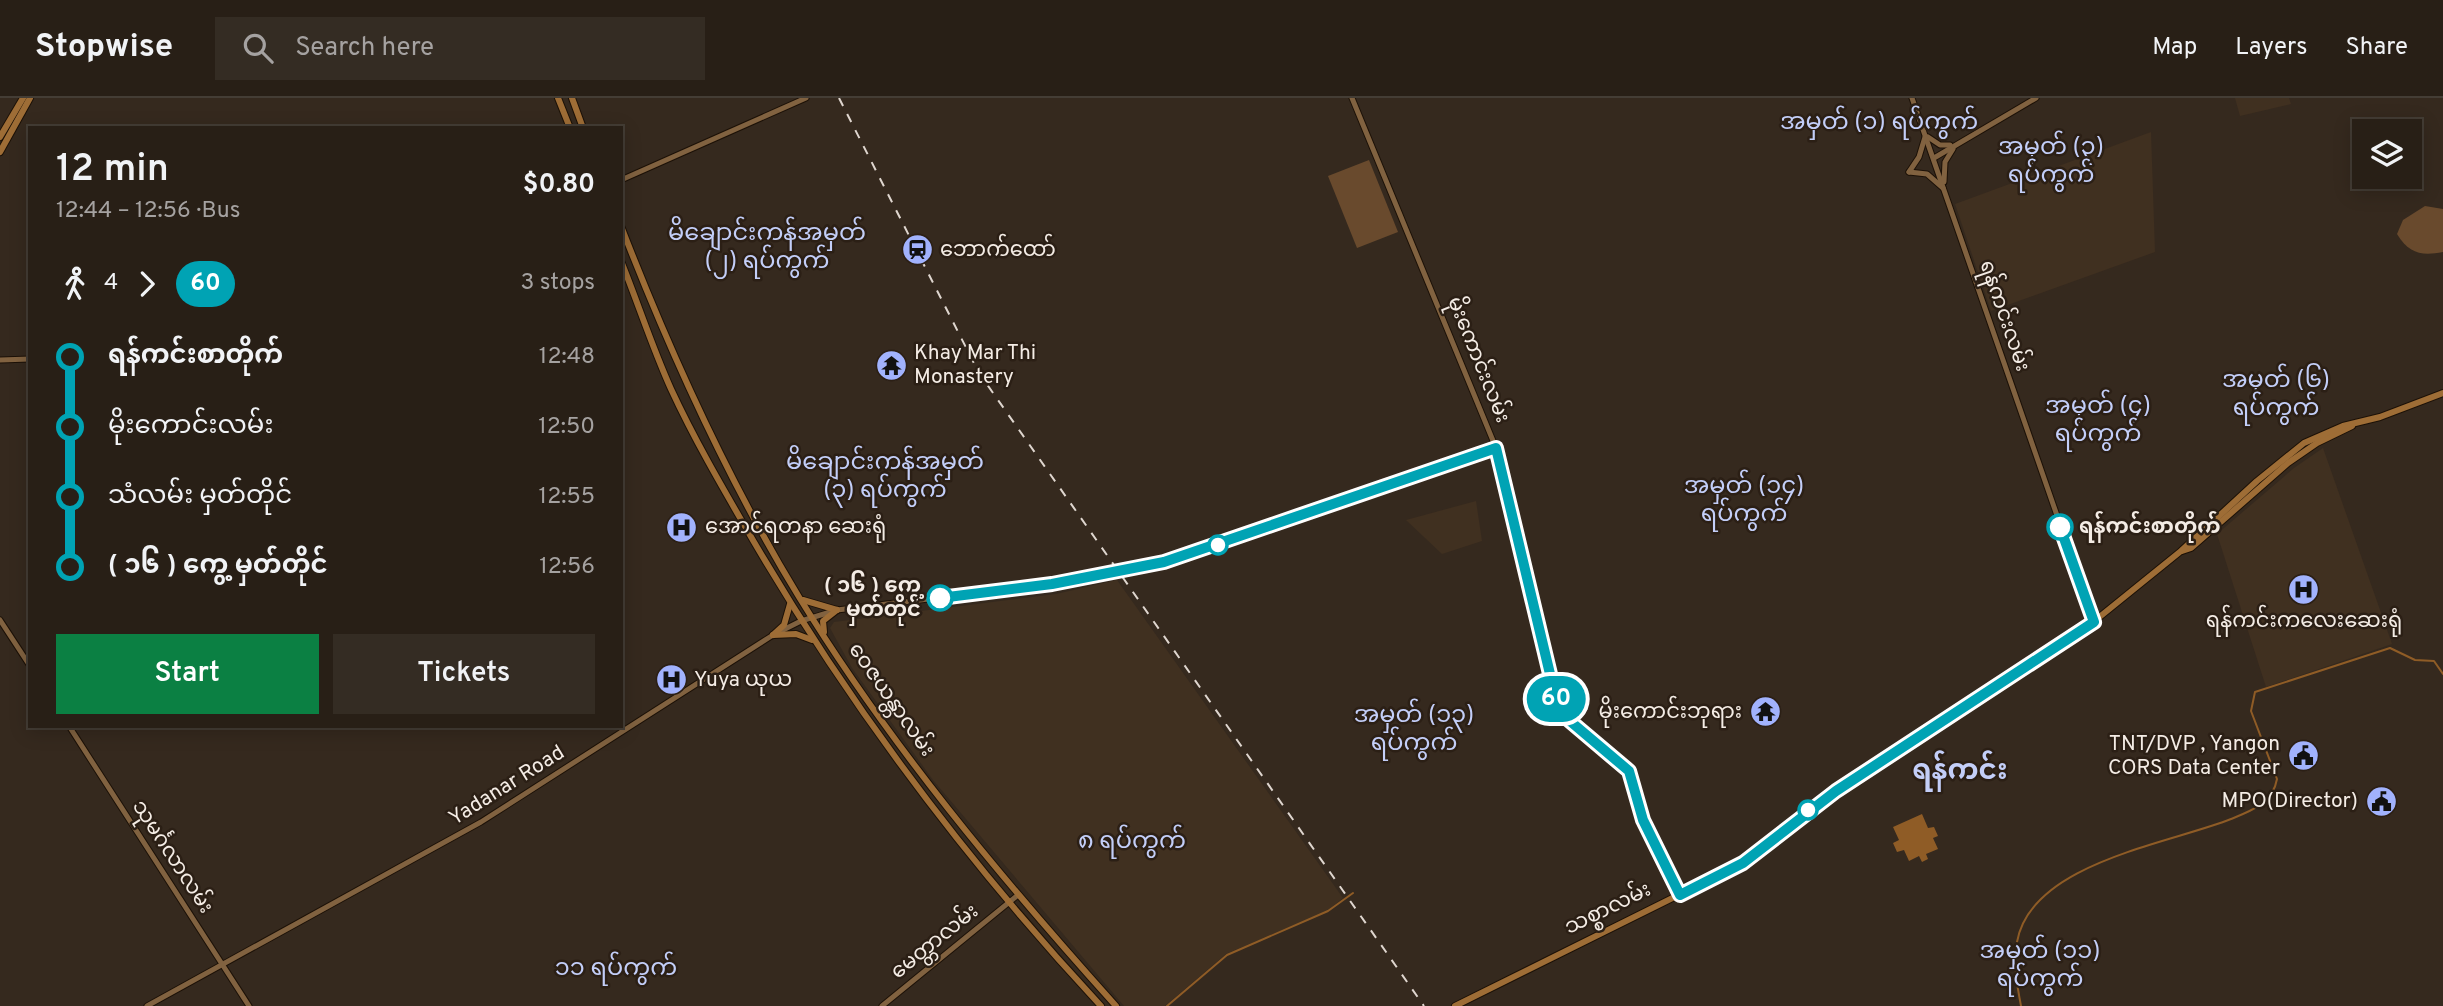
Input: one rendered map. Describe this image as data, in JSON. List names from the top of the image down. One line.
{"streets":{"main road":["ရန်ကင်းလမ်း","မိုးကောင်းလမ်း","ဝေဇယန္တာလမ်း","Yadanar Road","သုမင်္ဂလာလမ်း","သစ္စာလမ်း","မေတ္တာလမ်း"]},"crossings":[["ရန်ကင်းလမ်း","သစ္စာလမ်း"],["မိုးကောင်းလမ်း","Yadanar Road"],["မိုးကောင်းလမ်း","သစ္စာလမ်း"],["ဝေဇယန္တာလမ်း","Yadanar Road"],["ဝေဇယန္တာလမ်း","မေတ္တာလမ်း"],["Yadanar Road","သုမင်္ဂလာလမ်း"]],"districts":["အမှတ် (၁) ရပ်ကွက်","အမှတ် (၃) ရပ်ကွက်","မိချောင်းကန်အမှတ် (၂) ရပ်ကွက်","အမှတ် (၆) ရပ်ကွက်","အမှတ် (၄) ရပ်ကွက်","မိချောင်းကန်အမှတ် (၃) ရပ်ကွက်","အမှတ် (၁၄) ရပ်ကွက်","အမှတ် (၁၃) ရပ်ကွက်","ရန်ကင်း","၈ ရပ်ကွက်","အမှတ် (၁၁) ရပ်ကွက်","၁၁ ရပ်ကွက်"],"places":{"station":["ဘောက်ထော်"],"temple":["Khay Mar Thi Monastery","မိုးကောင်းဘုရား"],"hospital":["အောင်ရတနာ ဆေးရုံ","ရန်ကင်းကလေးဆေးရုံ","Yuya ယုယ"],"other":["ရန်ကင်းစာတိုက်","( ၁၆ ) ကွေ့ မှတ်တိုင်"],"public building":["TNT/DVP , Yangon CORS Data Center","MPO(Director)"]},"lines":["bus line 60"],"page":{"header":"Stopwise","search":"Search here","nav":["Map","Layers","Share"],"on_map":"60","heading":["12 min","12:44 – 12:56 · Bus","$0.80"],"legs":["4","60","3 stops"],"list":[{"name":"ရန်ကင်းစာတိုက်","value":"12:48"},{"name":"မိုးကောင်းလမ်း","value":"12:50"},{"name":"သံလမ်း မှတ်တိုင်","value":"12:55"},{"name":"( ၁၆ ) ကွေ့ မှတ်တိုင်","value":"12:56"}],"buttons":["Start","Tickets"]}}
